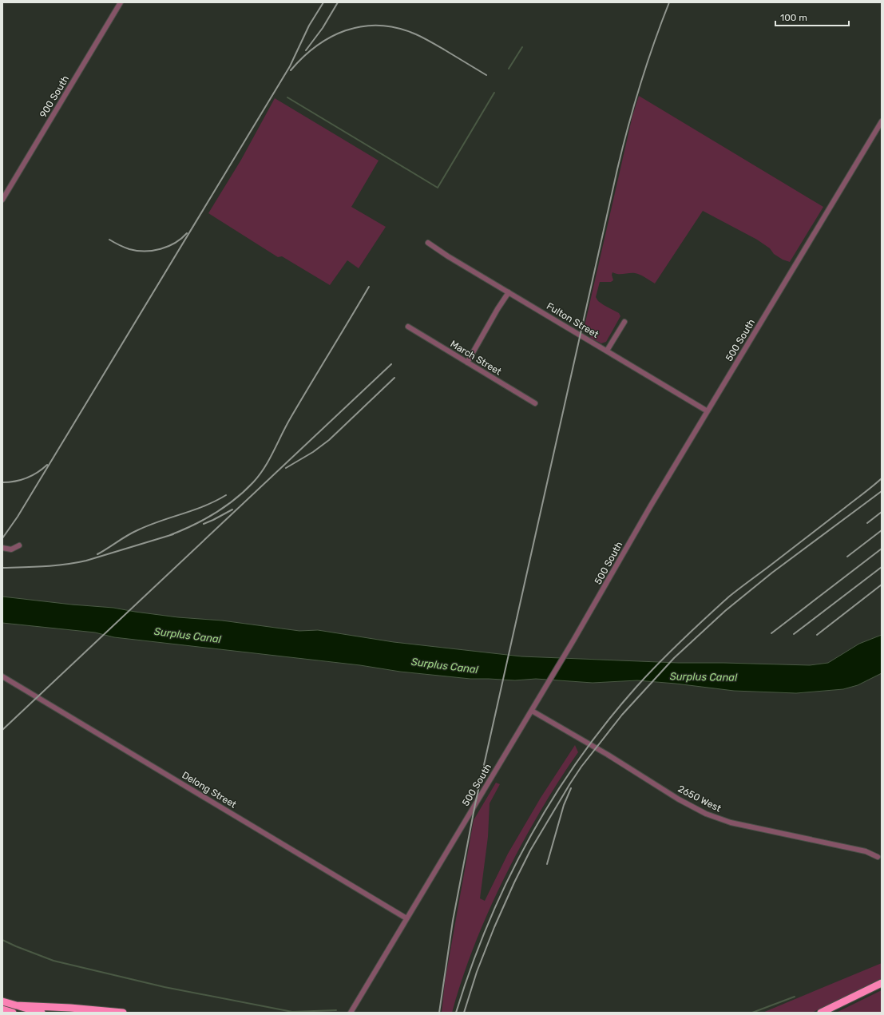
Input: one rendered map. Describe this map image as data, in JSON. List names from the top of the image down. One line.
{"streets":{"street":["900 South","Fulton Street","500 South","March Street","Delong Street","2650 West"]},"crossings":[["Fulton Street","500 South"],["500 South","Delong Street"],["500 South","2650 West"]],"water":["Surplus Canal"],"scale_bar":"100 m"}
